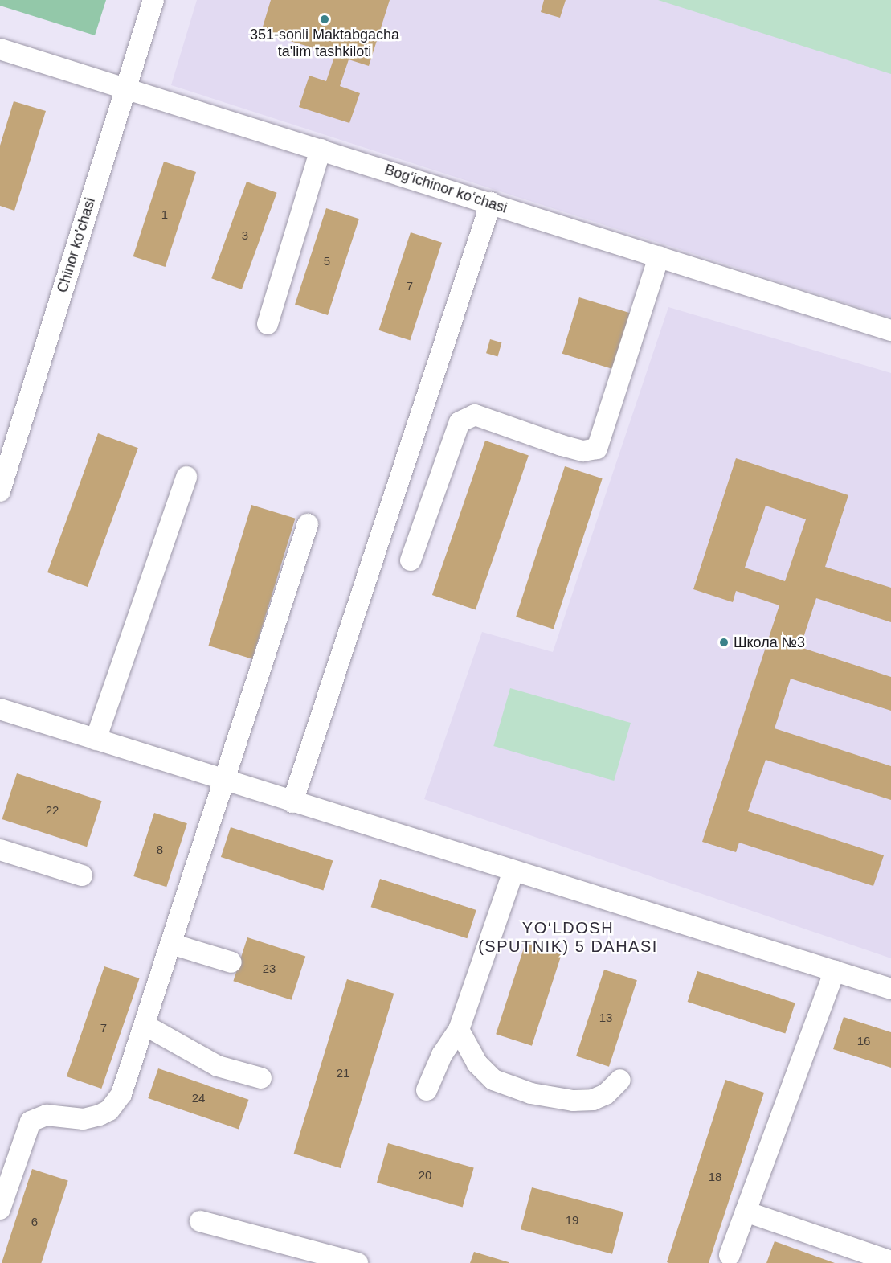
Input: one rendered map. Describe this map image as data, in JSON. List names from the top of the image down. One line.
{"streets":{"street":["Bogʻichinor koʻchasi","Chinor ko'chasi"]},"crossings":[["Bogʻichinor koʻchasi","Chinor ko'chasi"]],"districts":["YO‘LDOSH (SPUTNIK) 5 DAHASI"],"places":["351-sonli Maktabgacha ta'lim tashkiloti","Школа №3"],"house_numbers":["1","3","5","7","22","8","23","13","7","16","21","24","20","18","19","6"]}
